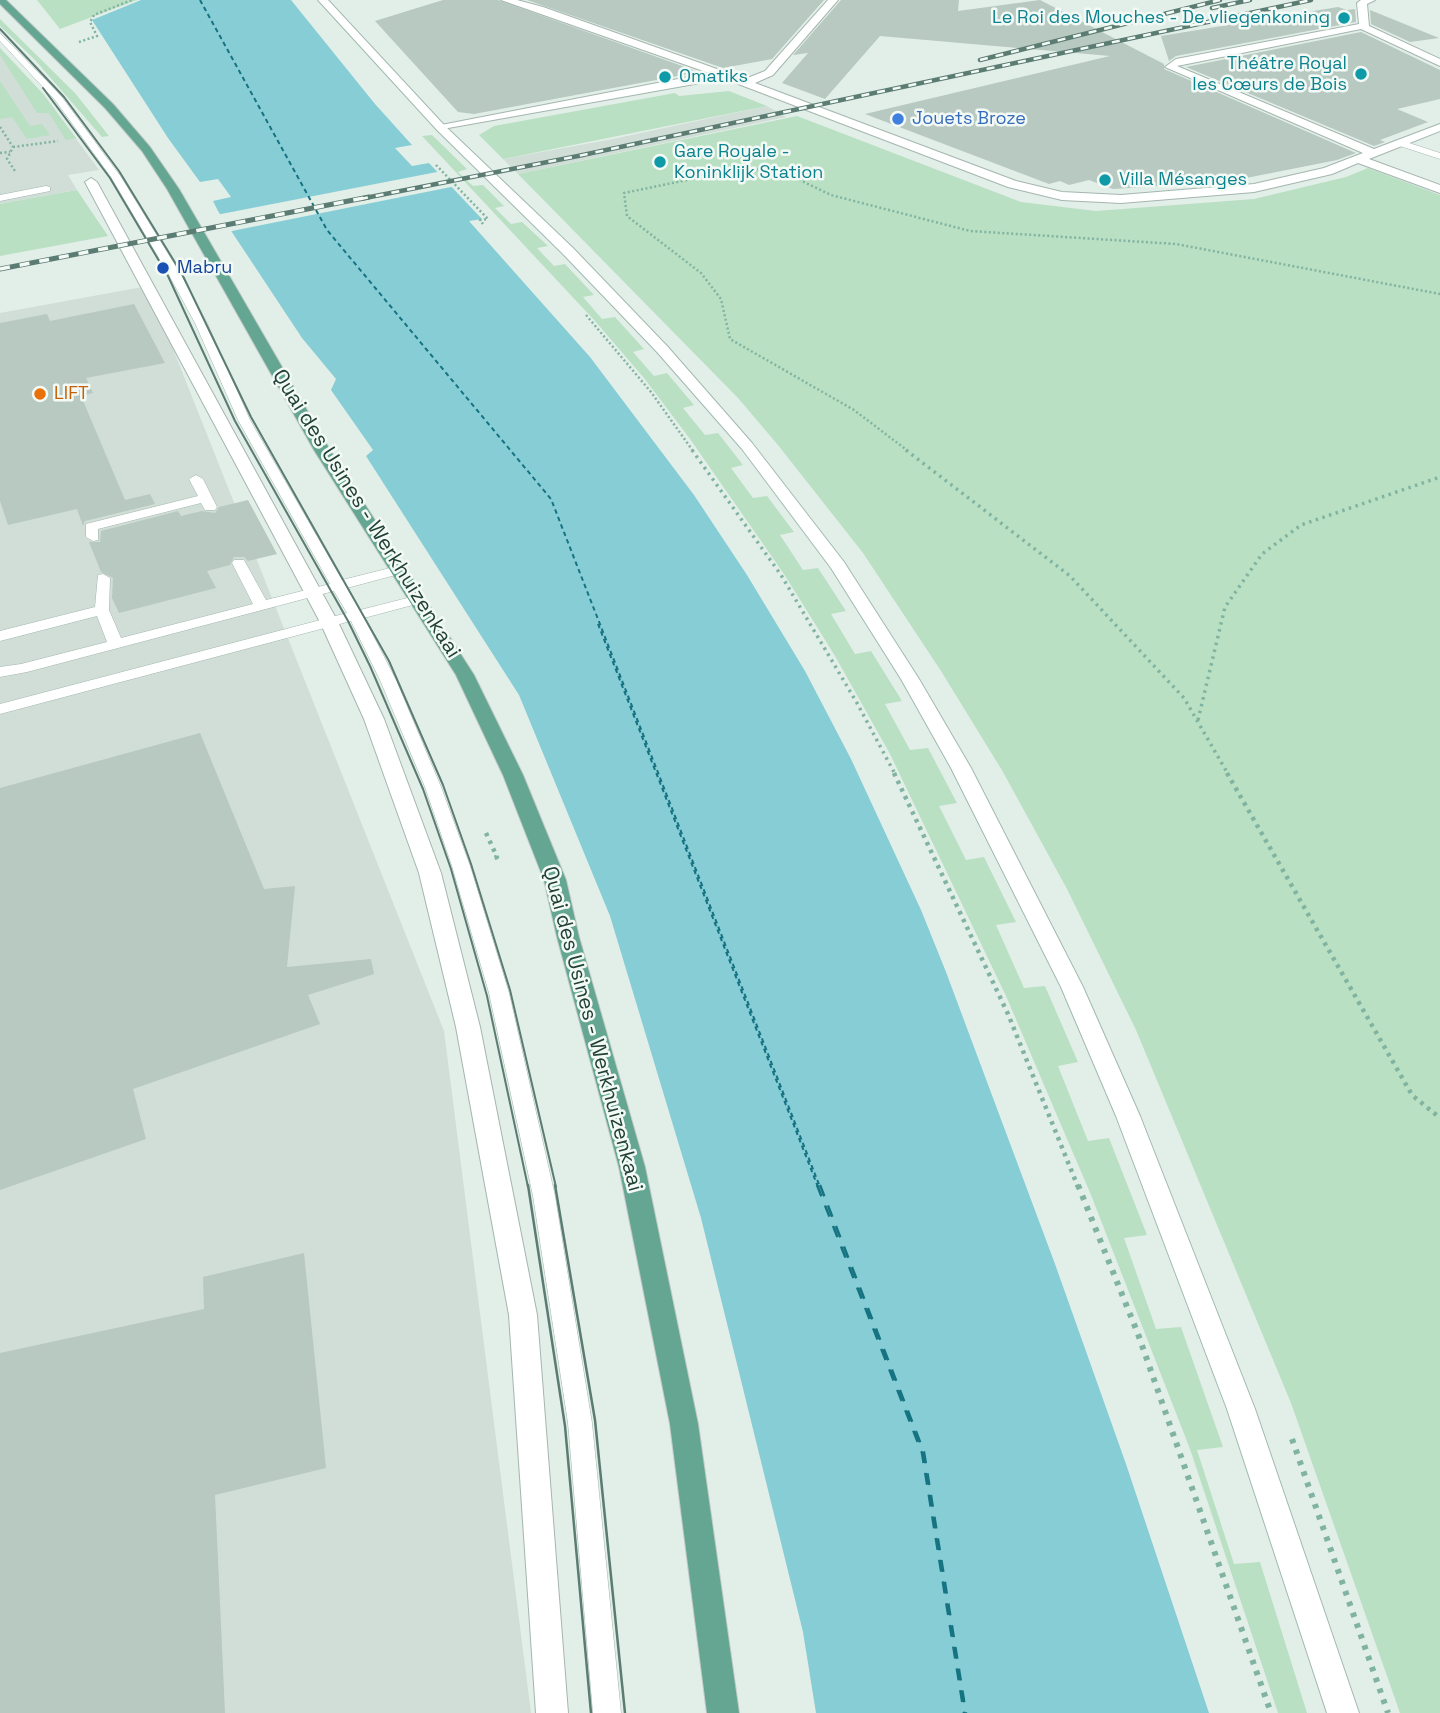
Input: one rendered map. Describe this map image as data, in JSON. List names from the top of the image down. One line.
{"streets":{"main road":["Quai des Usines - Werkhuizenkaai"]},"places":["Le Roi des Mouches - De vliegenkoning","Théâtre Royal les Cœurs de Bois","Omatiks","Jouets Broze","Gare Royale - Koninklijk Station","Villa Mésanges","Mabru","LIFT"]}
